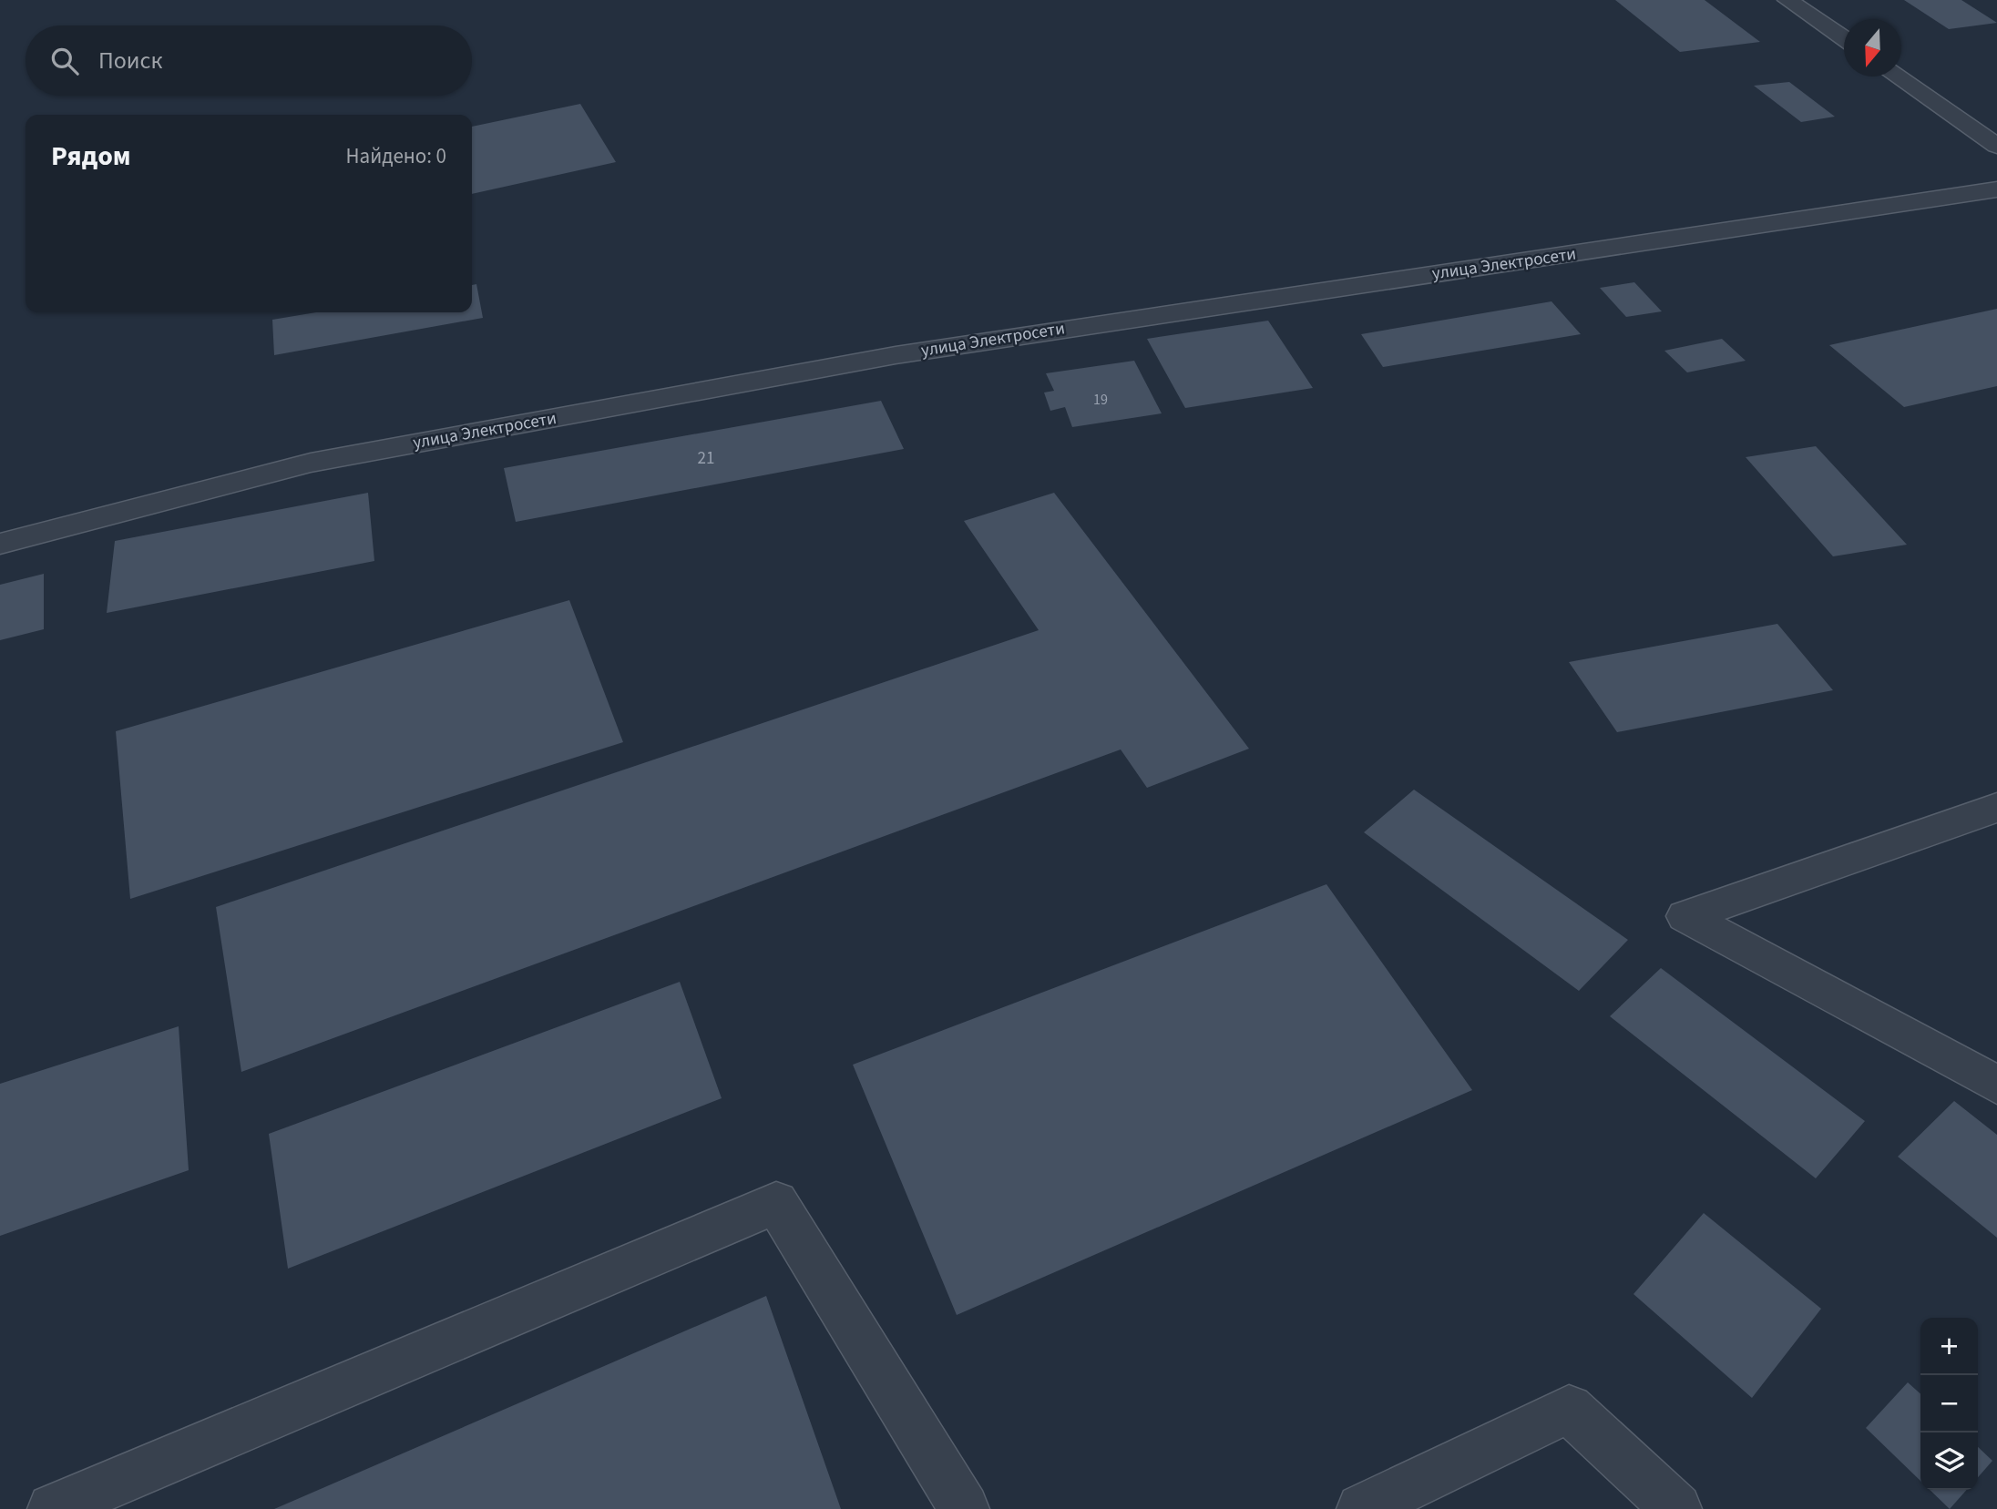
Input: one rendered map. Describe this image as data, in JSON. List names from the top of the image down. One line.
{"streets":{"street":["улица Электросети"]},"house_numbers":["19","21"],"north":"bottom","page":{"search":"Поиск","heading":["Рядом","Найдено: 0"],"map_buttons":["+","−"]}}
